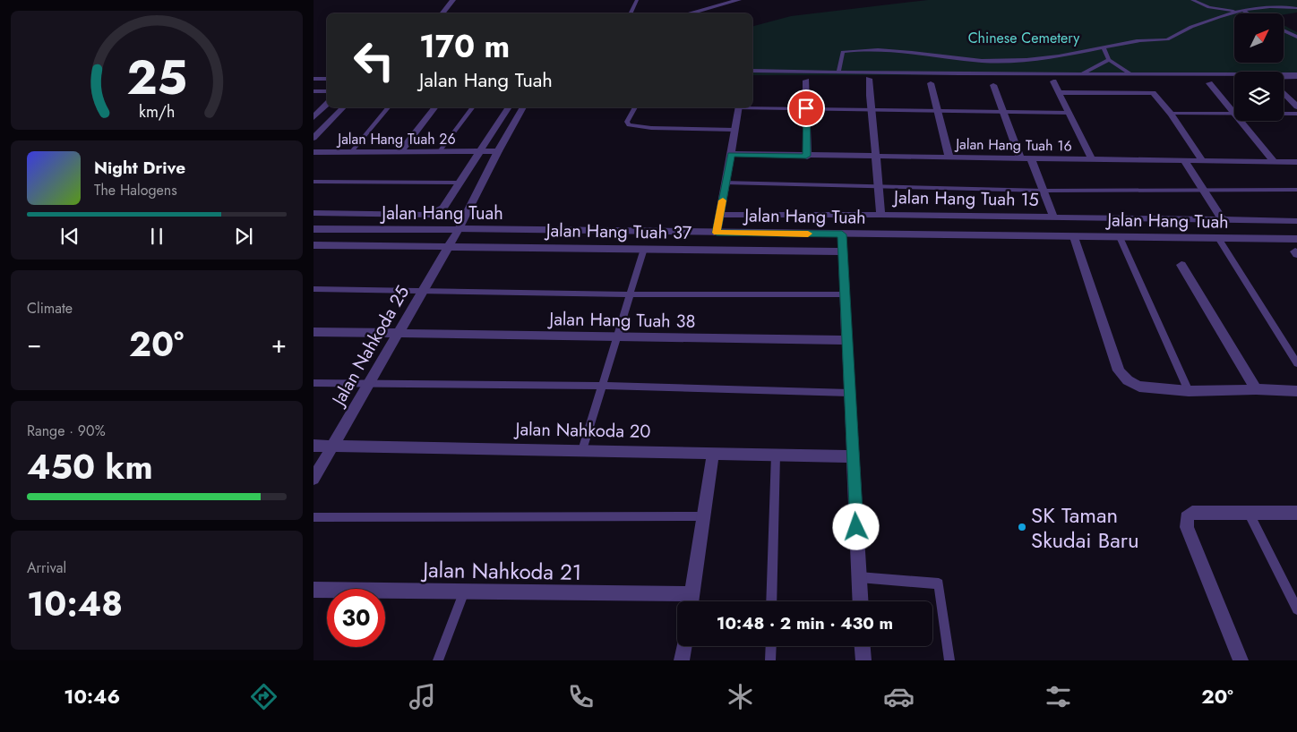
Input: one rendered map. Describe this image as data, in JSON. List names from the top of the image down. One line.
{"streets":{"street":["Jalan Hang Tuah 26","Jalan Hang Tuah 16","Jalan Hang Tuah 15","Jalan Hang Tuah","Jalan Hang Tuah 37","Jalan Hang Tuah 38","Jalan Nahkoda 25","Jalan Nahkoda 20","Jalan Nahkoda 21"]},"crossings":[["Jalan Hang Tuah 26","Jalan Nahkoda 25"],["Jalan Hang Tuah","Jalan Nahkoda 25"],["Jalan Hang Tuah 37","Jalan Nahkoda 25"],["Jalan Hang Tuah 38","Jalan Nahkoda 25"],["Jalan Nahkoda 25","Jalan Nahkoda 20"]],"parks":["Chinese Cemetery"],"places":["SK Taman Skudai Baru"],"north":"top right","page":{"turn":["170 m","Jalan Hang Tuah"],"song":["Night Drive","The Halogens"],"tile":["Climate",["Range · 90%","450 km"],["Arrival","10:48"]],"heat":["−","20°","+"],"limit":"30","trip":"10:48 · 2 min · 430 m","tabs":["10:46","20°"],"gauge":["25","km/h"]}}
